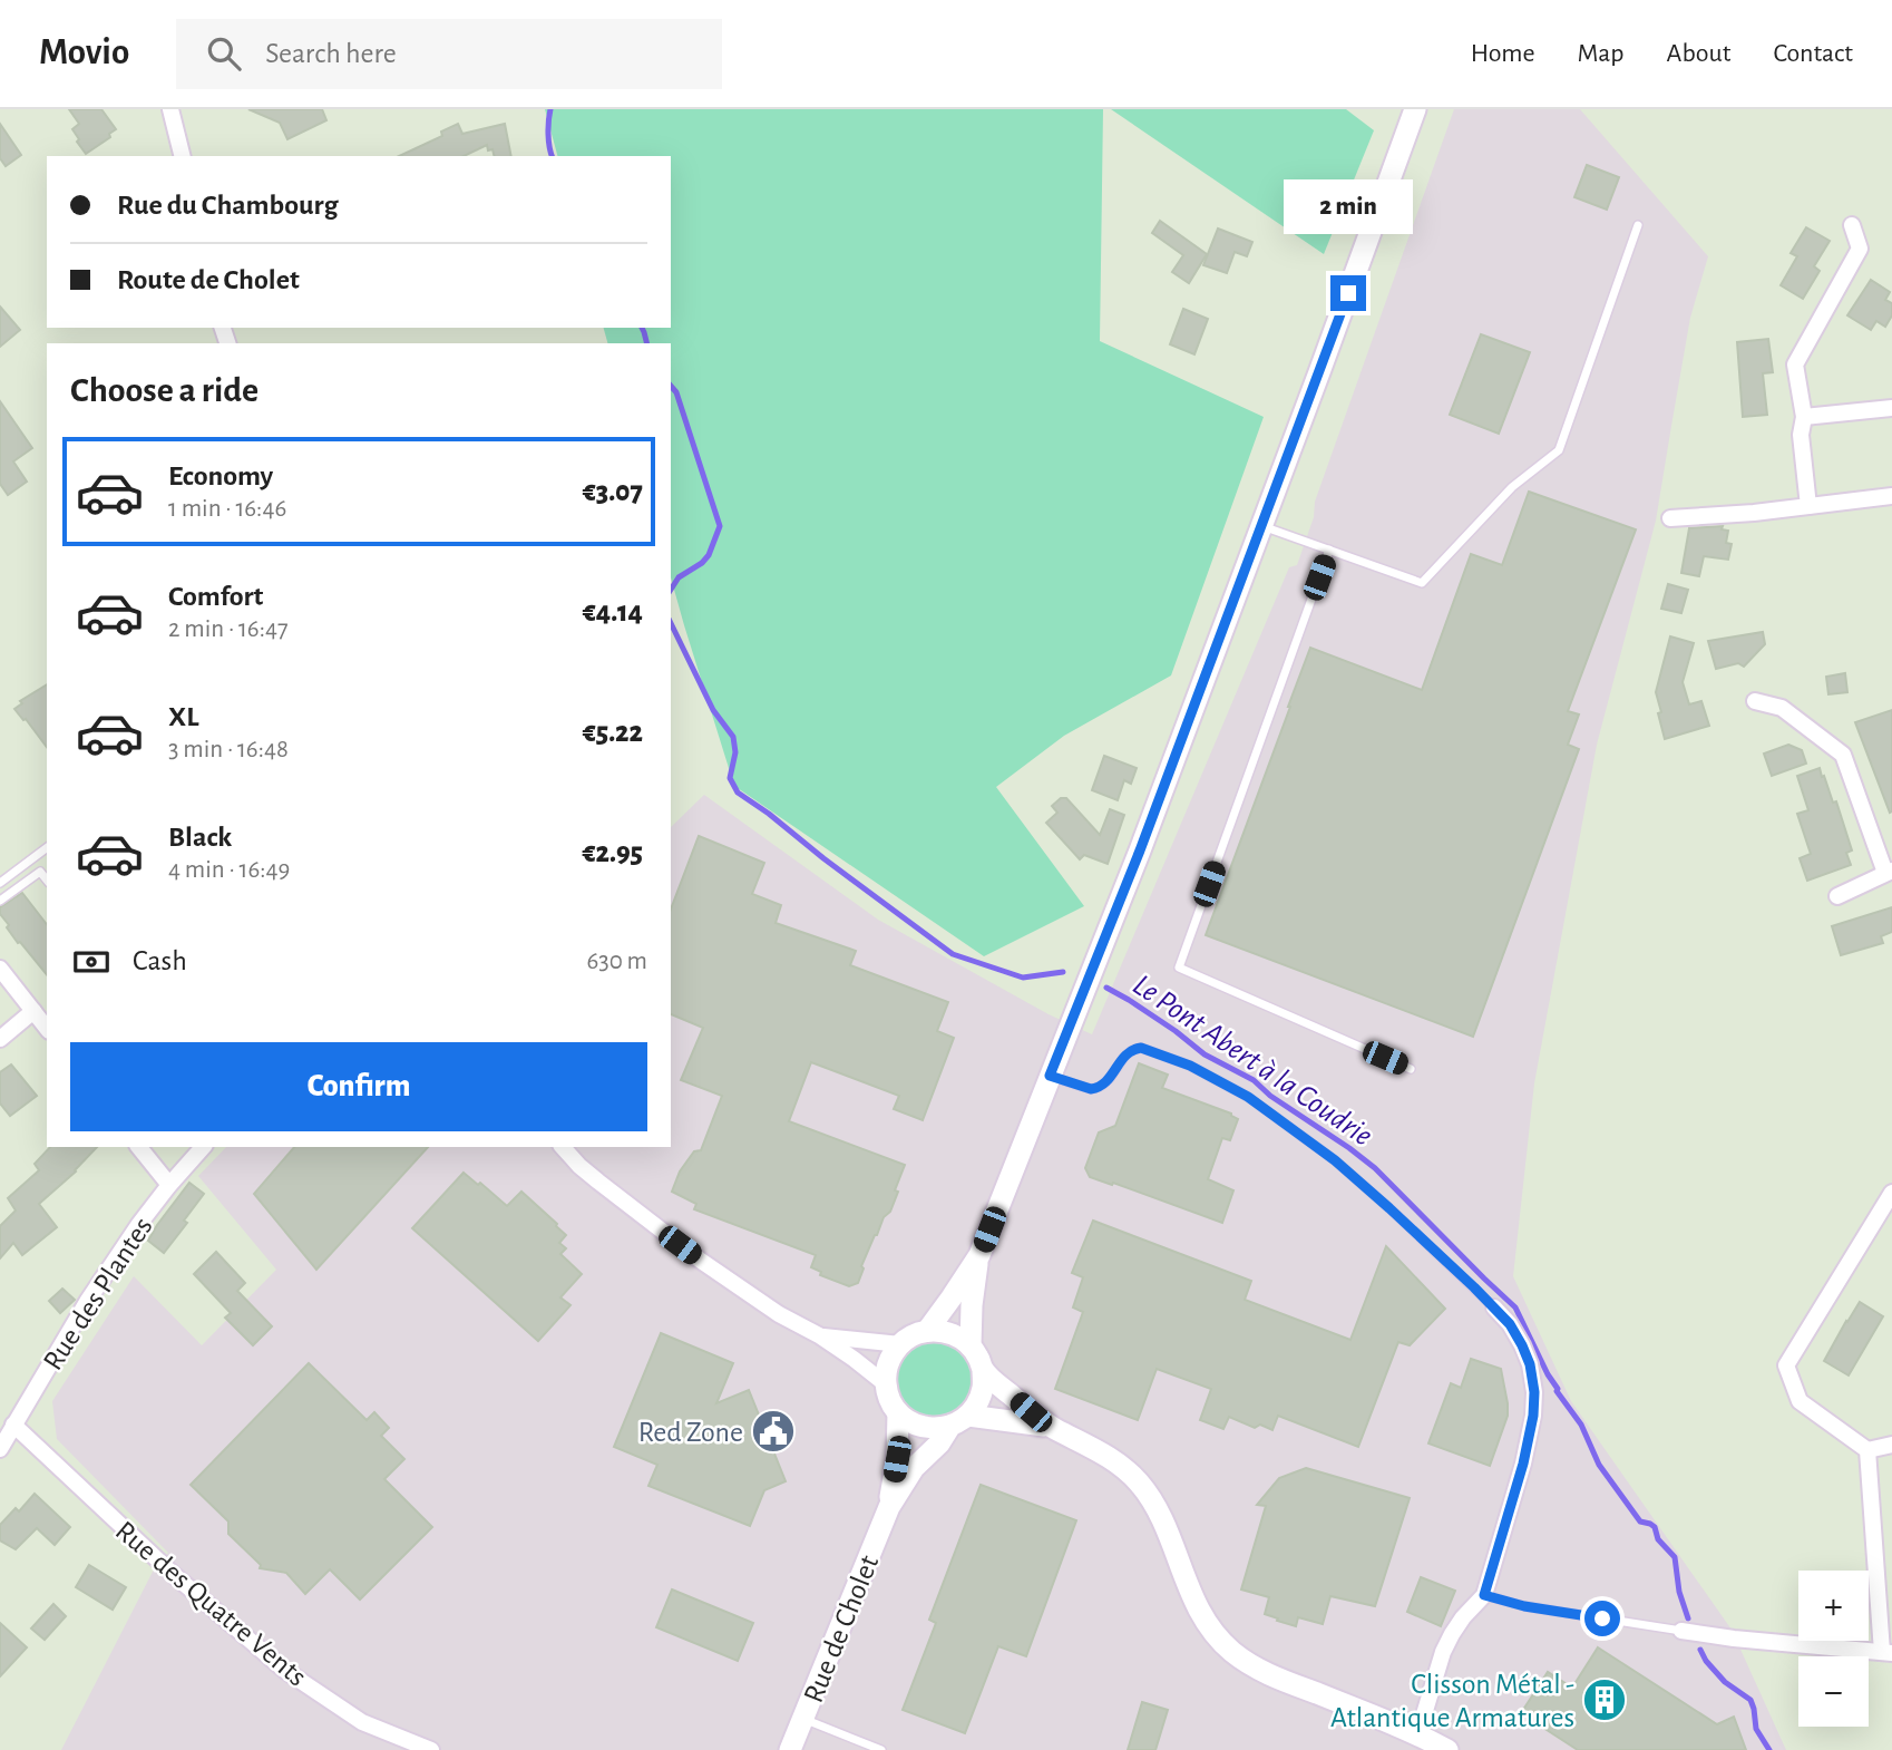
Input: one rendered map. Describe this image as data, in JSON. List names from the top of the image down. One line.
{"streets":{"main road":["Rue de Cholet"],"street":["Rue des Plantes","Rue des Quatre Vents"]},"crossings":[["Rue des Plantes","Rue des Quatre Vents"]],"water":["Le Pont Abert à la Coudrie"],"places":{"public building":["Red Zone"],"building":["Clisson Métal - Atlantique Armatures"]},"page":{"header":"Movio","search":"Search here","nav":["Home","Map","About","Contact"],"banner":["Rue du Chambourg","Route de Cholet"],"bubble":"2 min","heading":"Choose a ride","list":[{"name":"Economy","note":"1 min · 16:46","value":"€3.07"},{"name":"Comfort","note":"2 min · 16:47","value":"€4.14"},{"name":"XL","note":"3 min · 16:48","value":"€5.22"},{"name":"Black","note":"4 min · 16:49","value":"€2.95"}],"pay":["Cash","630 m"],"buttons":"Confirm","map_buttons":["+","−"]}}
